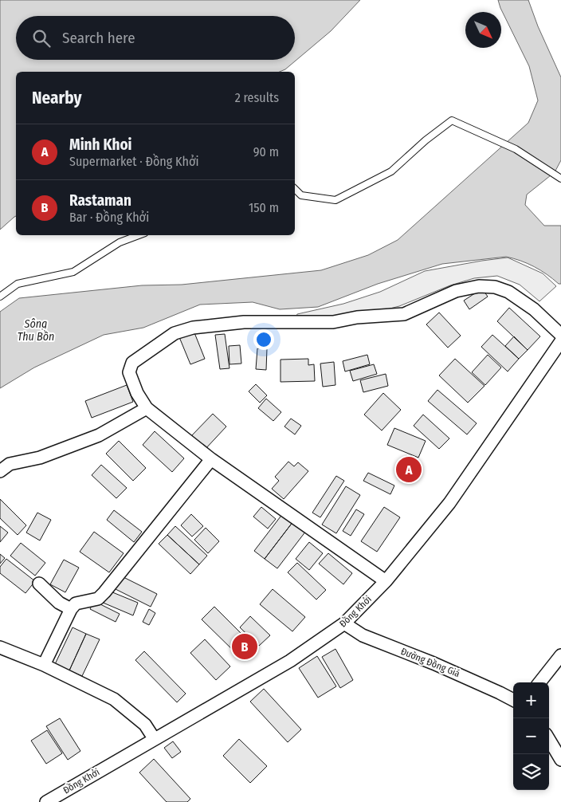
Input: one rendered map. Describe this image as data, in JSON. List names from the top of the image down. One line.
{"streets":{"street":["Đồng Khởi","Đường Đồng Giá"]},"crossings":[["Đồng Khởi","Đường Đồng Giá"]],"water":["Sông Thu Bồn"],"north":"bottom right","page":{"search":"Search here","heading":["Nearby","2 results"],"list":[{"mark":"A","name":"Minh Khoi","note":"Supermarket · Đồng Khởi","value":"90 m"},{"mark":"B","name":"Rastaman","note":"Bar · Đồng Khởi","value":"150 m"}],"pins":["A","B"],"map_buttons":["+","−"]}}
